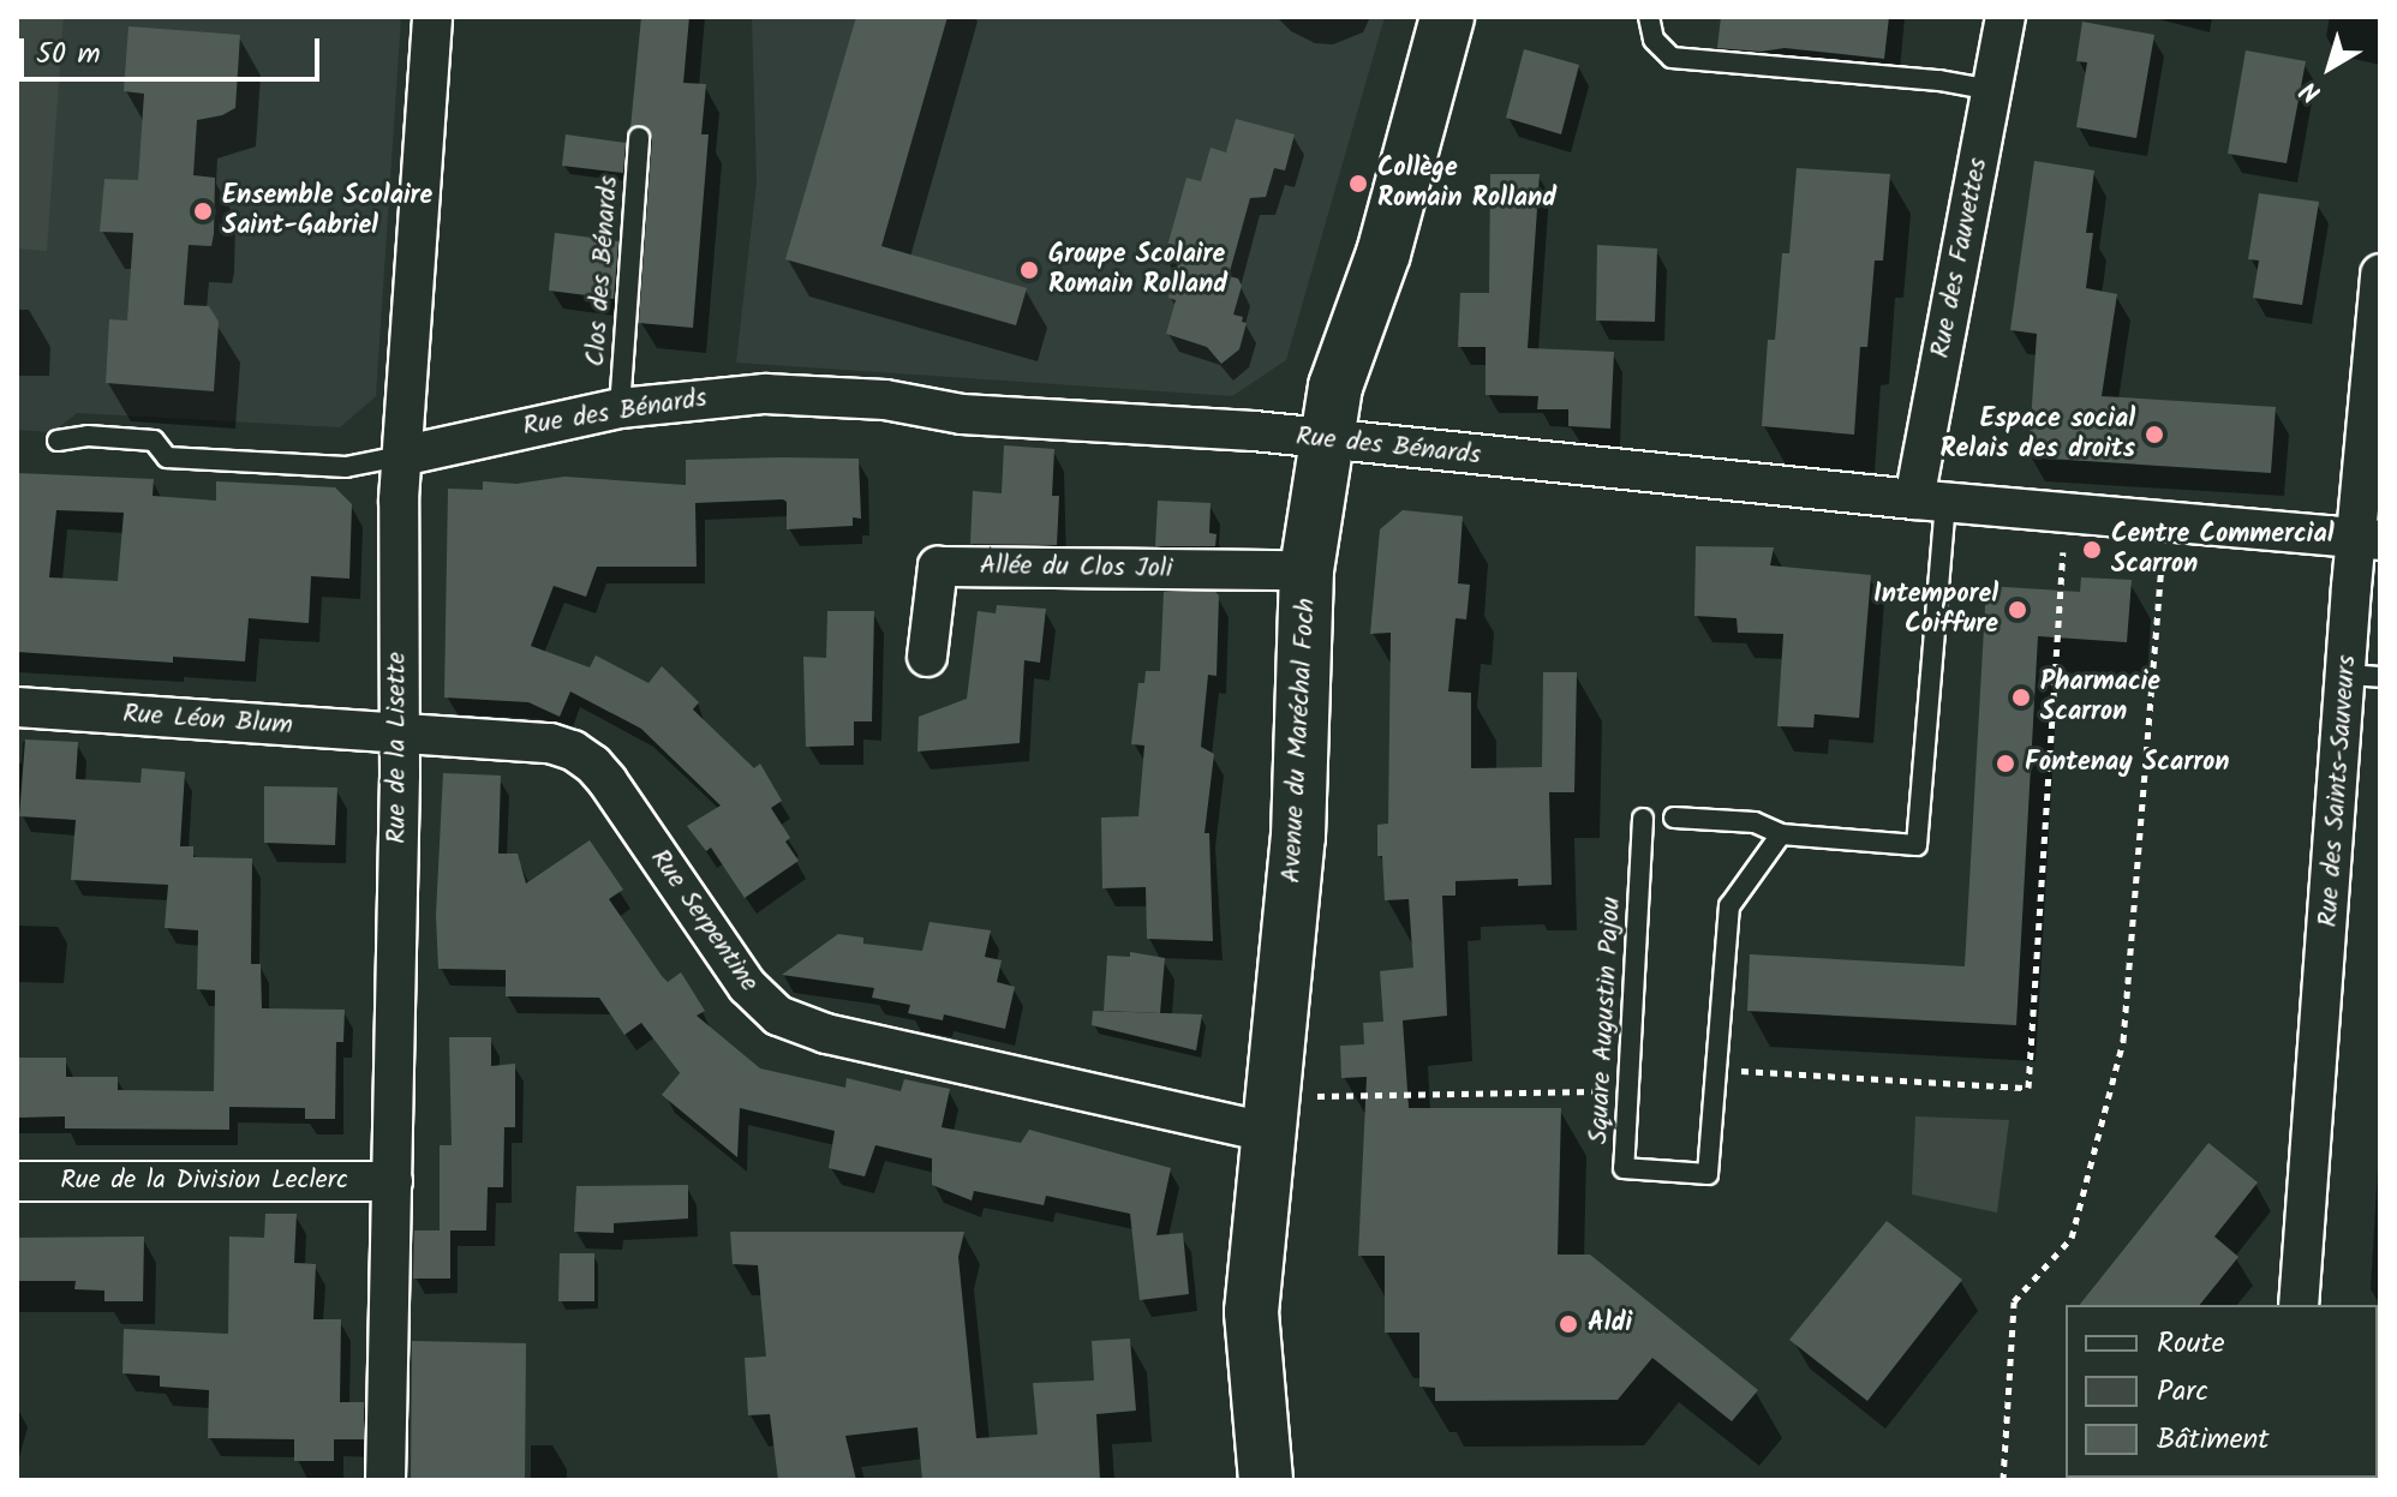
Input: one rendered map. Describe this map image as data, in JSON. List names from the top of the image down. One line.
{"streets":{"main road":["Avenue du Maréchal Foch"],"street":["Rue des Fauvettes","Rue des Bénards","Allée du Clos Joli","Rue Léon Blum","Rue de la Lisette","Rue des Saints-Sauveurs","Rue Serpentine","Rue de la Division Leclerc"],"lane":["Clos des Bénards","Square Augustin Pajou"]},"crossings":[["Rue des Fauvettes","Rue des Bénards"],["Clos des Bénards","Rue des Bénards"],["Rue des Bénards","Avenue du Maréchal Foch"],["Rue des Bénards","Rue de la Lisette"],["Rue des Bénards","Rue des Saints-Sauveurs"],["Allée du Clos Joli","Avenue du Maréchal Foch"],["Rue Léon Blum","Rue de la Lisette"],["Rue Léon Blum","Rue Serpentine"],["Avenue du Maréchal Foch","Rue Serpentine"],["Rue de la Lisette","Rue Serpentine"],["Rue de la Lisette","Rue de la Division Leclerc"]],"places":["Collège Romain Rolland","Ensemble Scolaire Saint-Gabriel","Groupe Scolaire Romain Rolland","Espace social Relais des droits","Centre Commercial Scarron","Intemporel Coiffure","Pharmacie Scarron","Fontenay Scarron","Aldi"],"legend":["Route","Parc","Bâtiment"],"scale_bar":"50 m","north":"bottom left"}
